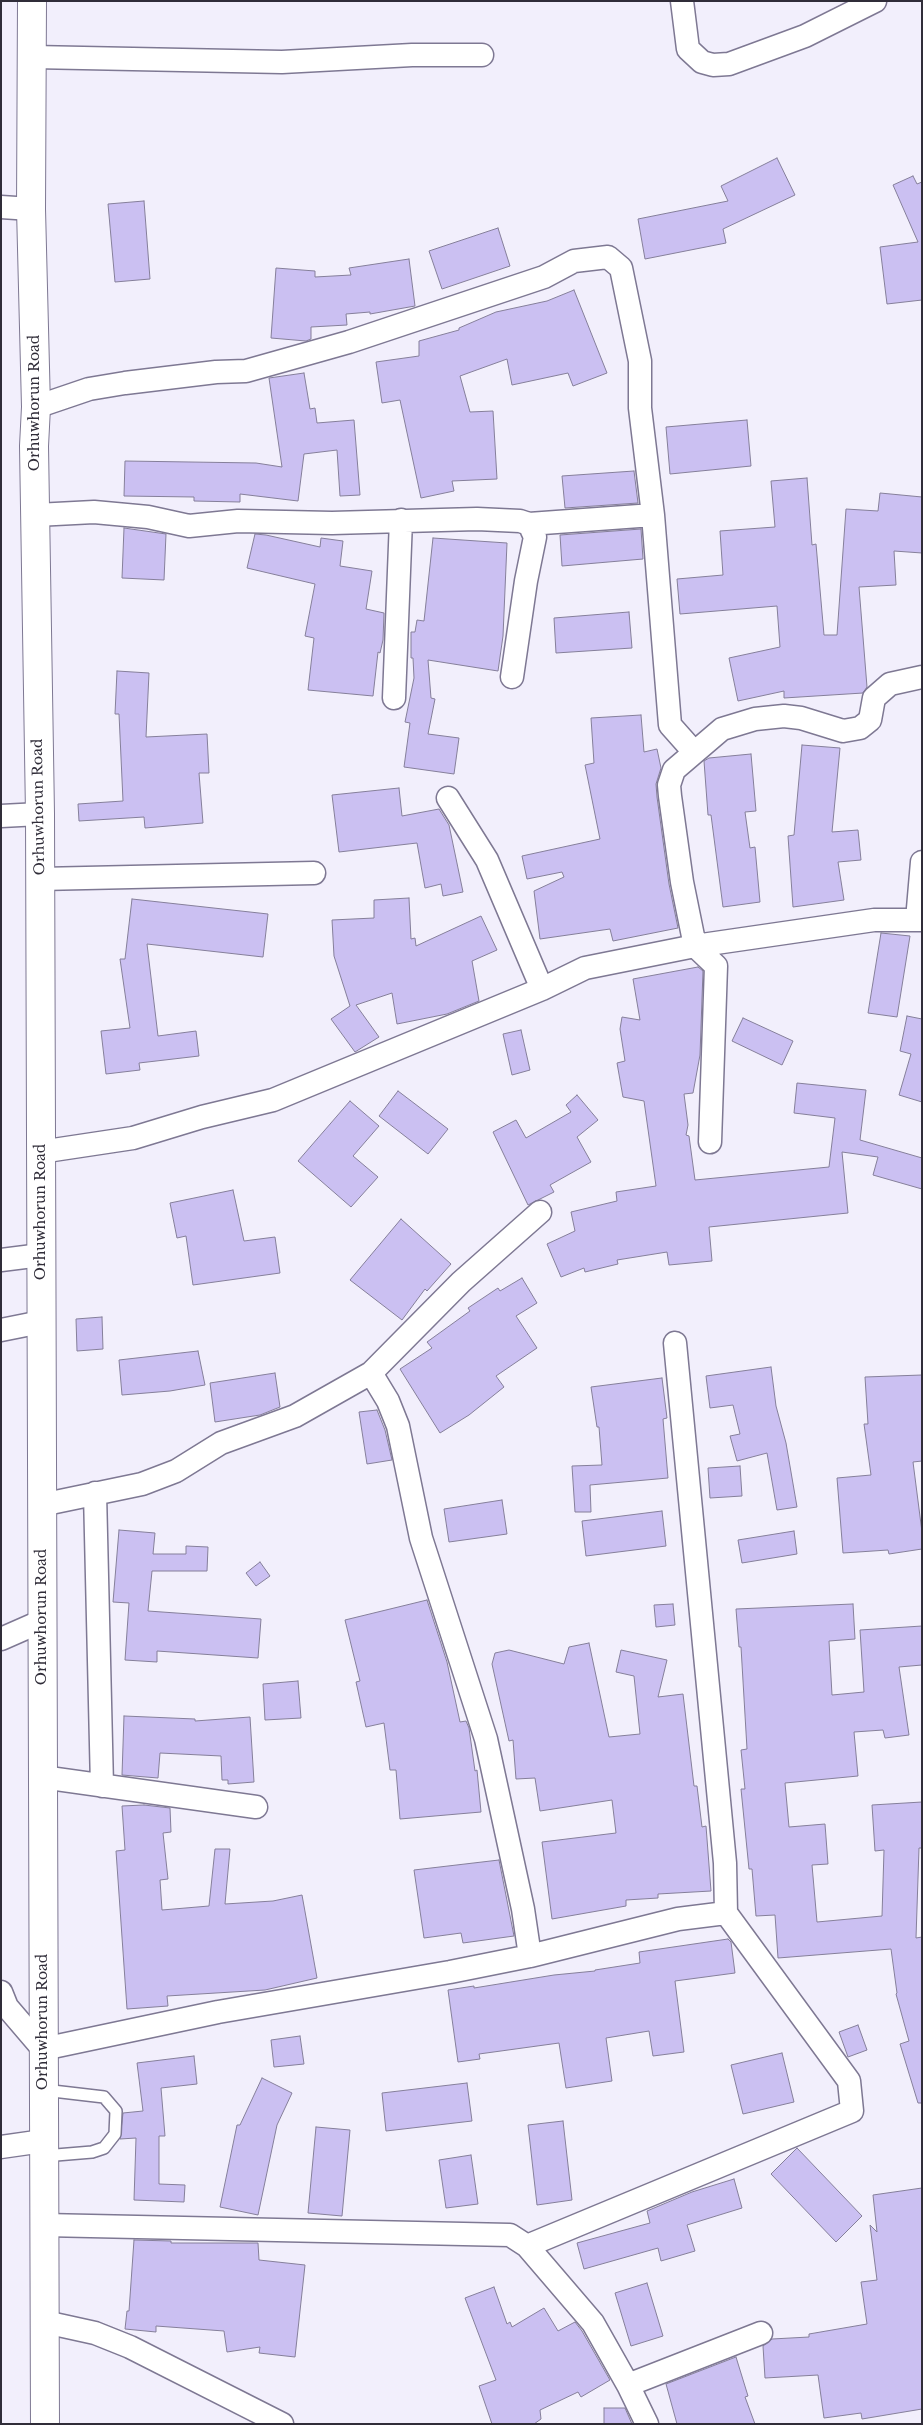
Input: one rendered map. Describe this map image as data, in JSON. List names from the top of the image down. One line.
{"streets":{"street":["Orhuwhorun Road"]}}
